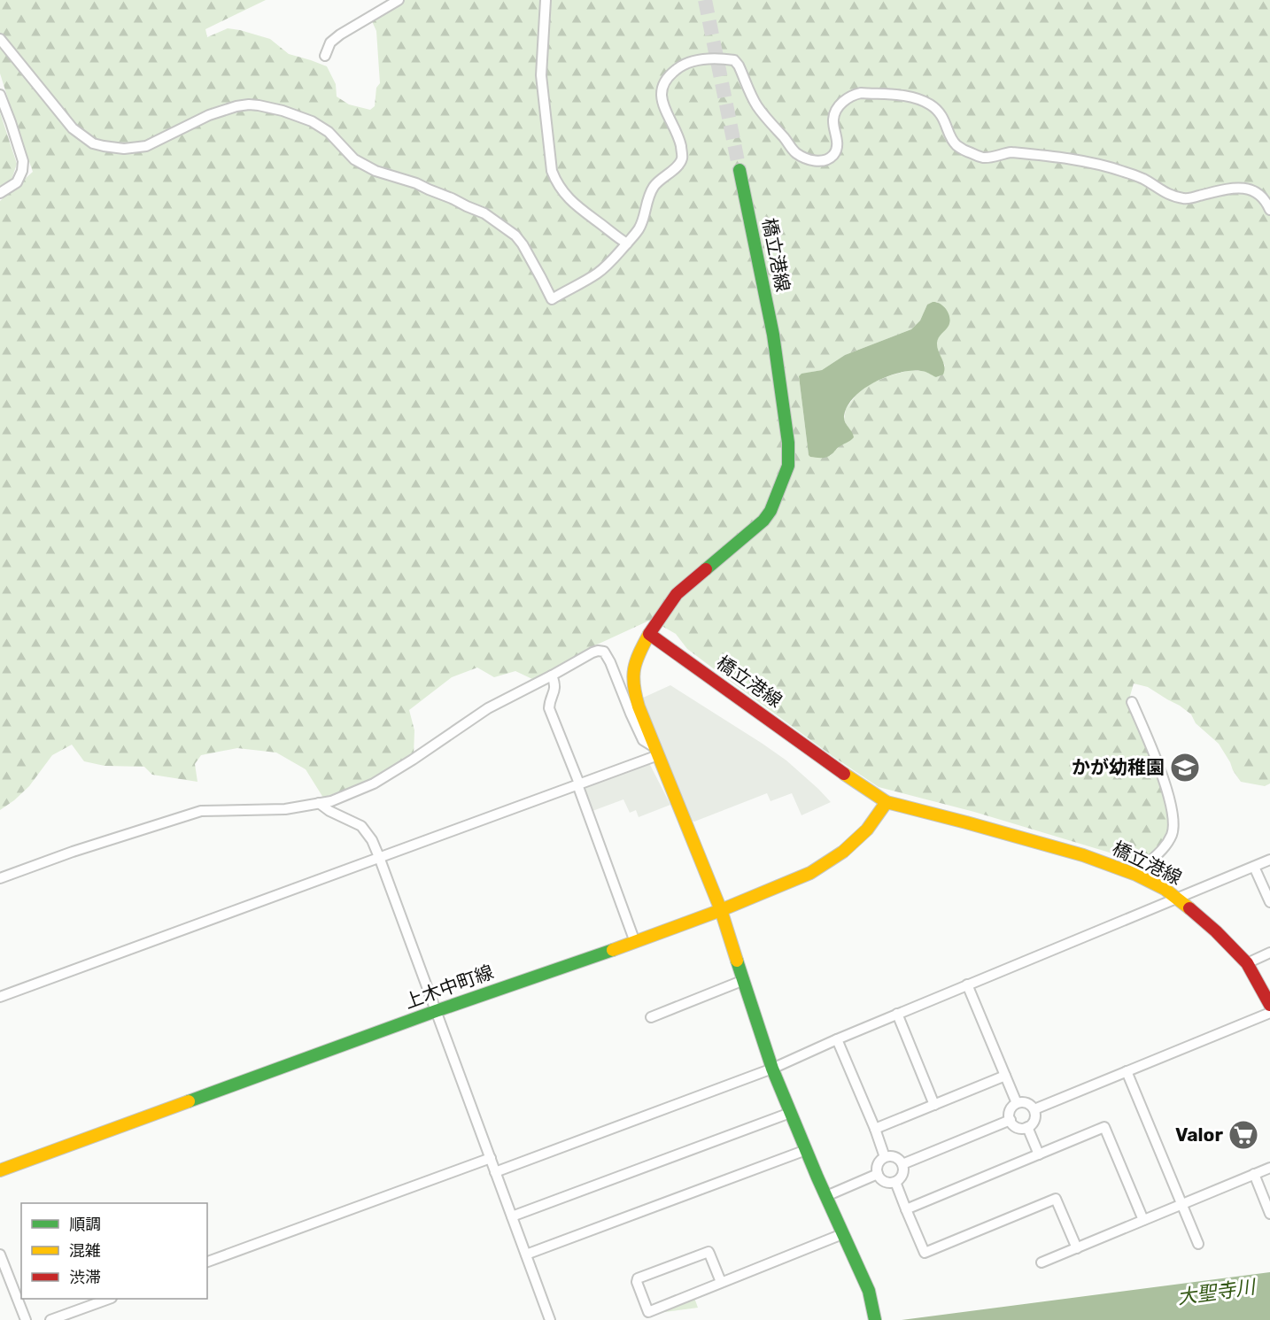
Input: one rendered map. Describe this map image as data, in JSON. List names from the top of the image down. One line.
{"streets":{"main road":["橋立港線","上木中町線"]},"crossings":[["橋立港線","上木中町線"]],"water":["大聖寺川"],"places":{"school or university":["かが幼稚園"],"supermarket":["Valor"]},"legend":["順調","混雑","渋滞"]}
